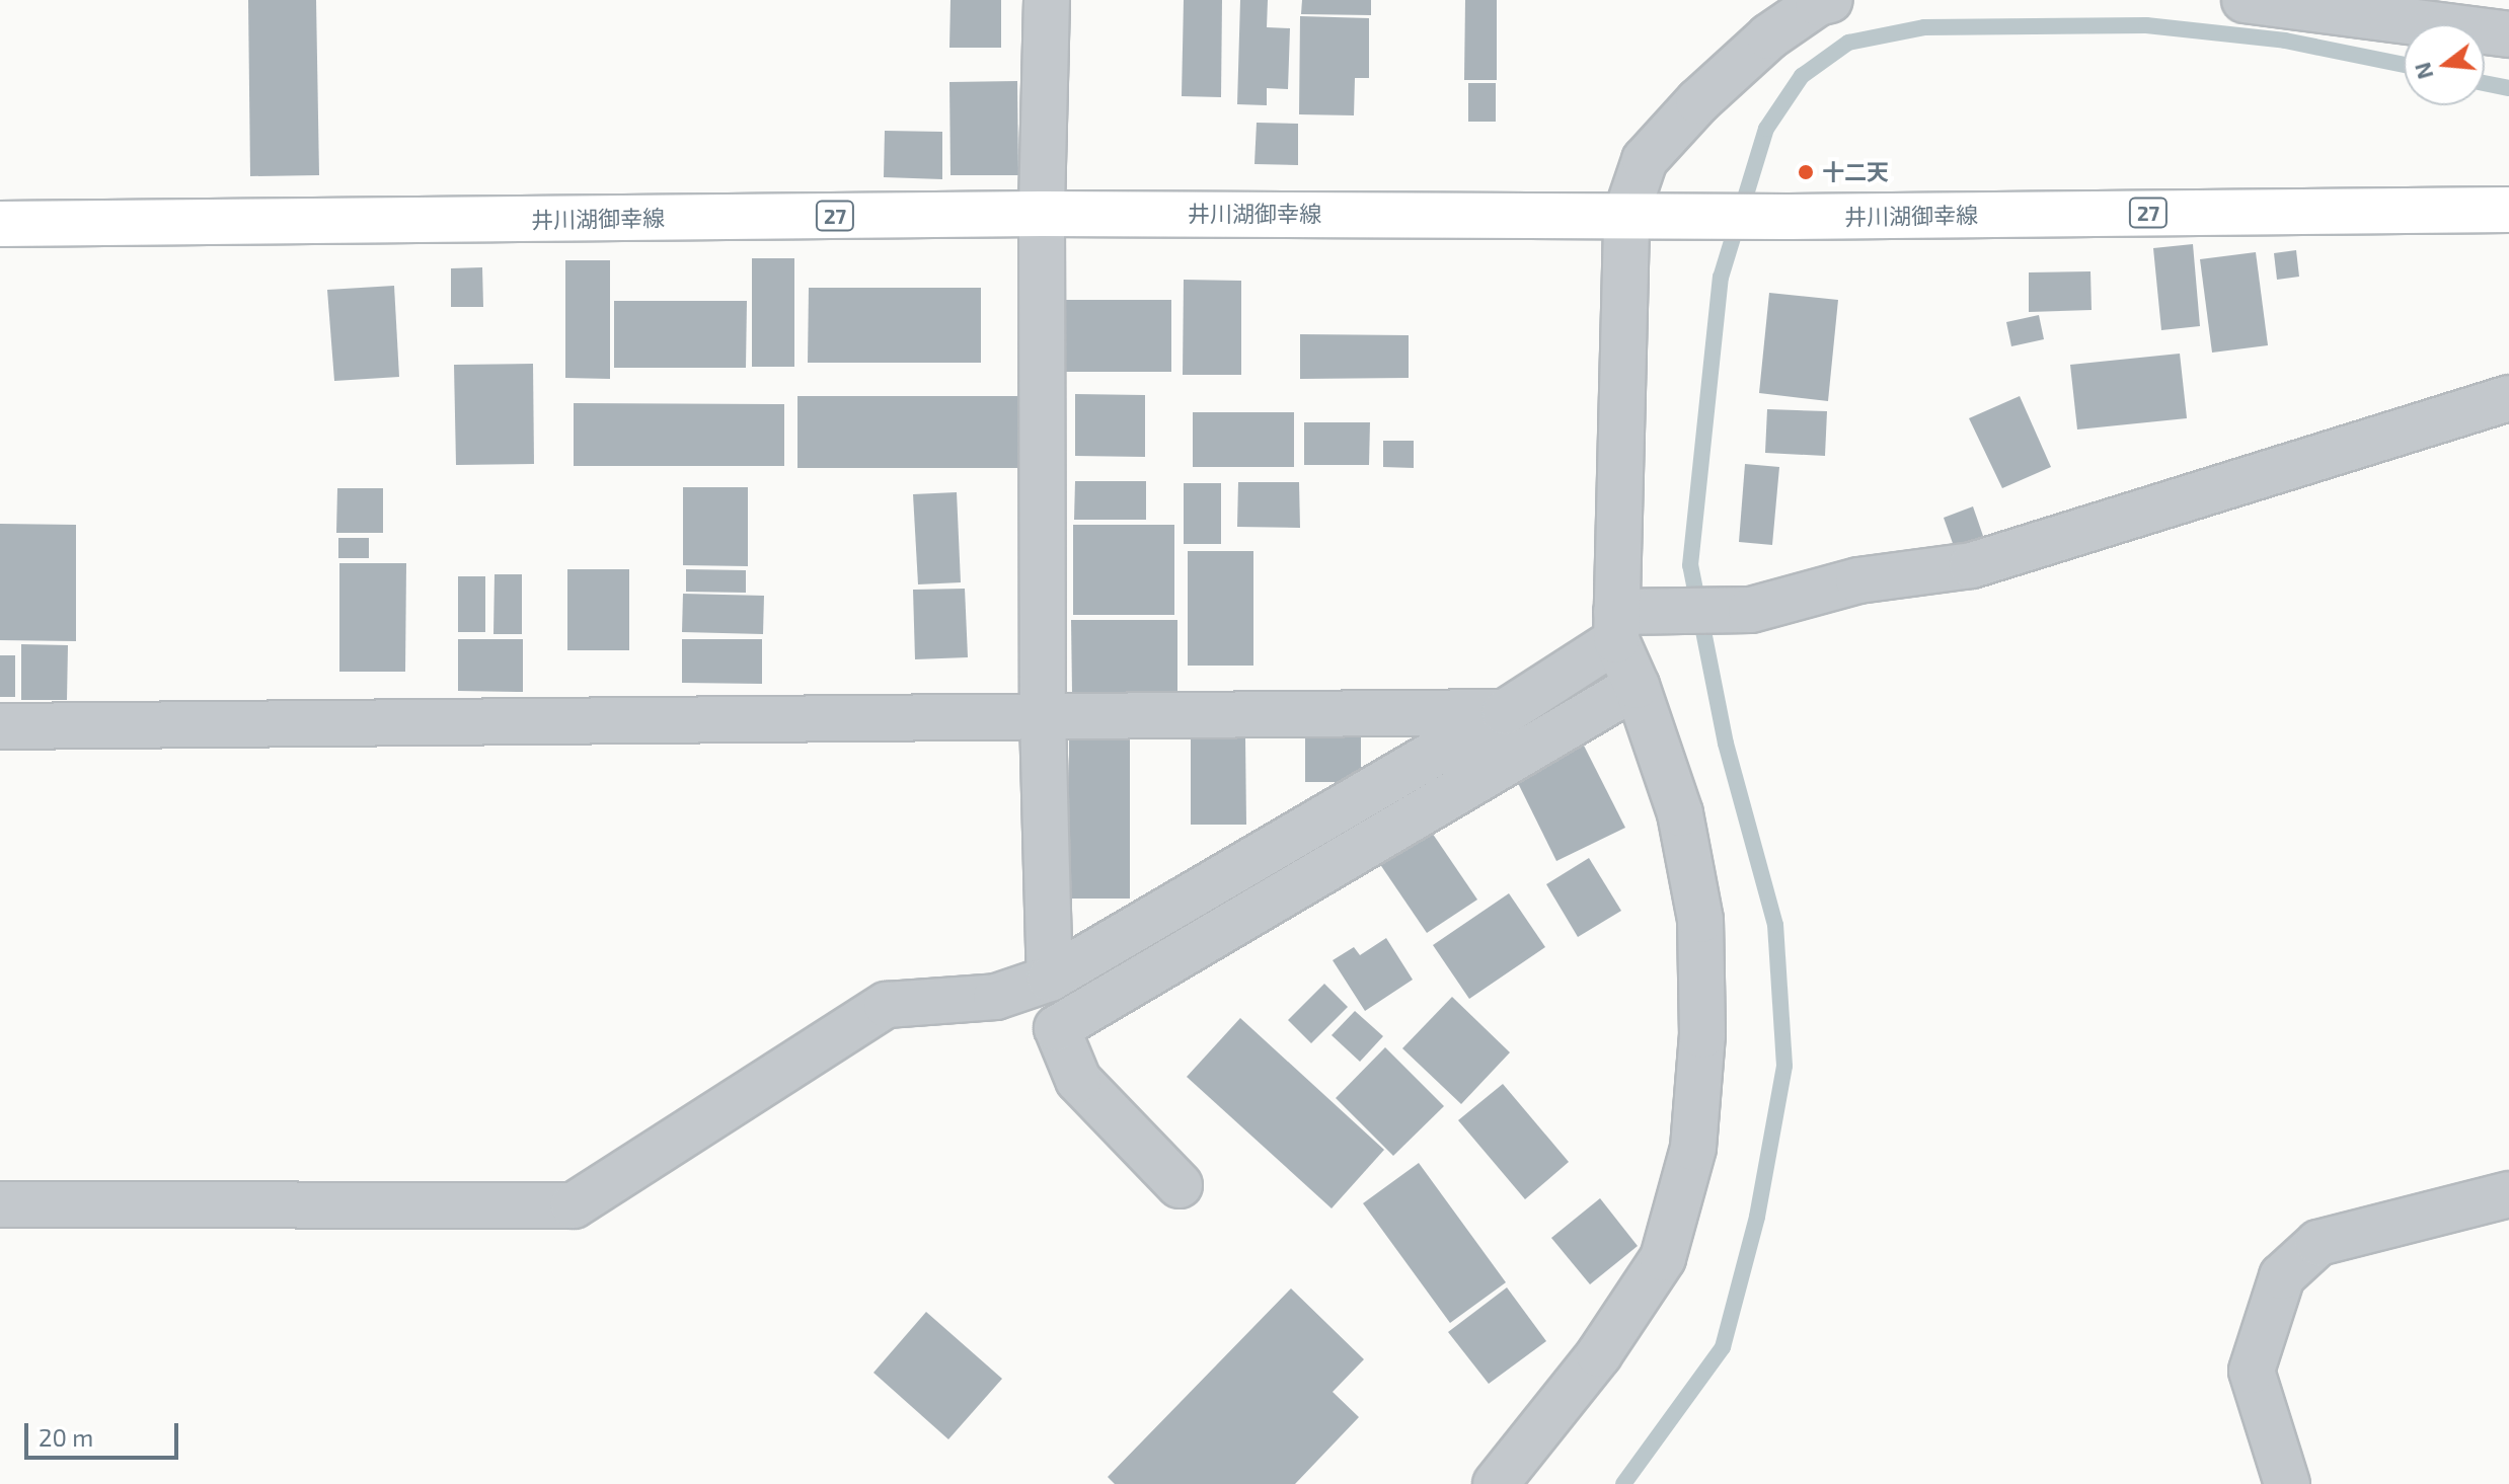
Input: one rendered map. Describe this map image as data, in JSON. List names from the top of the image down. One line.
{"streets":{"main road":["27","井川湖御幸線"]},"places":["十二天"],"scale_bar":"20 m","north":"left"}
